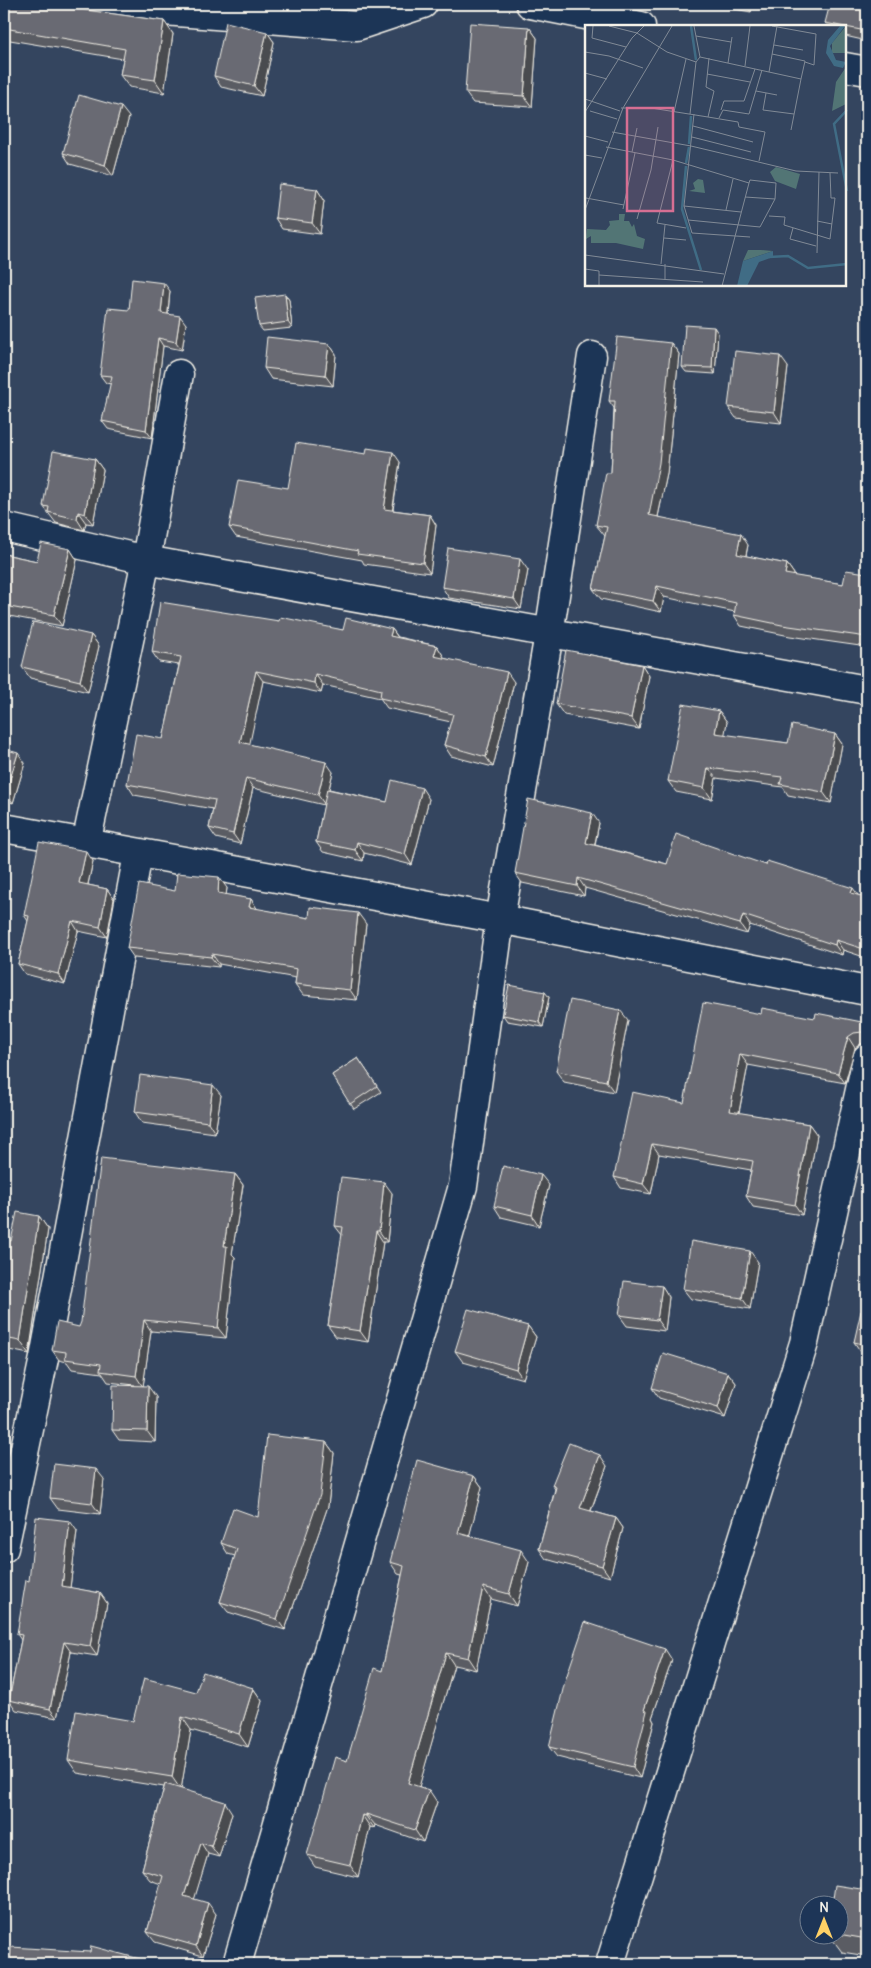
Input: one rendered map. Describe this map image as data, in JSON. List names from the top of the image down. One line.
{"north":"top"}
